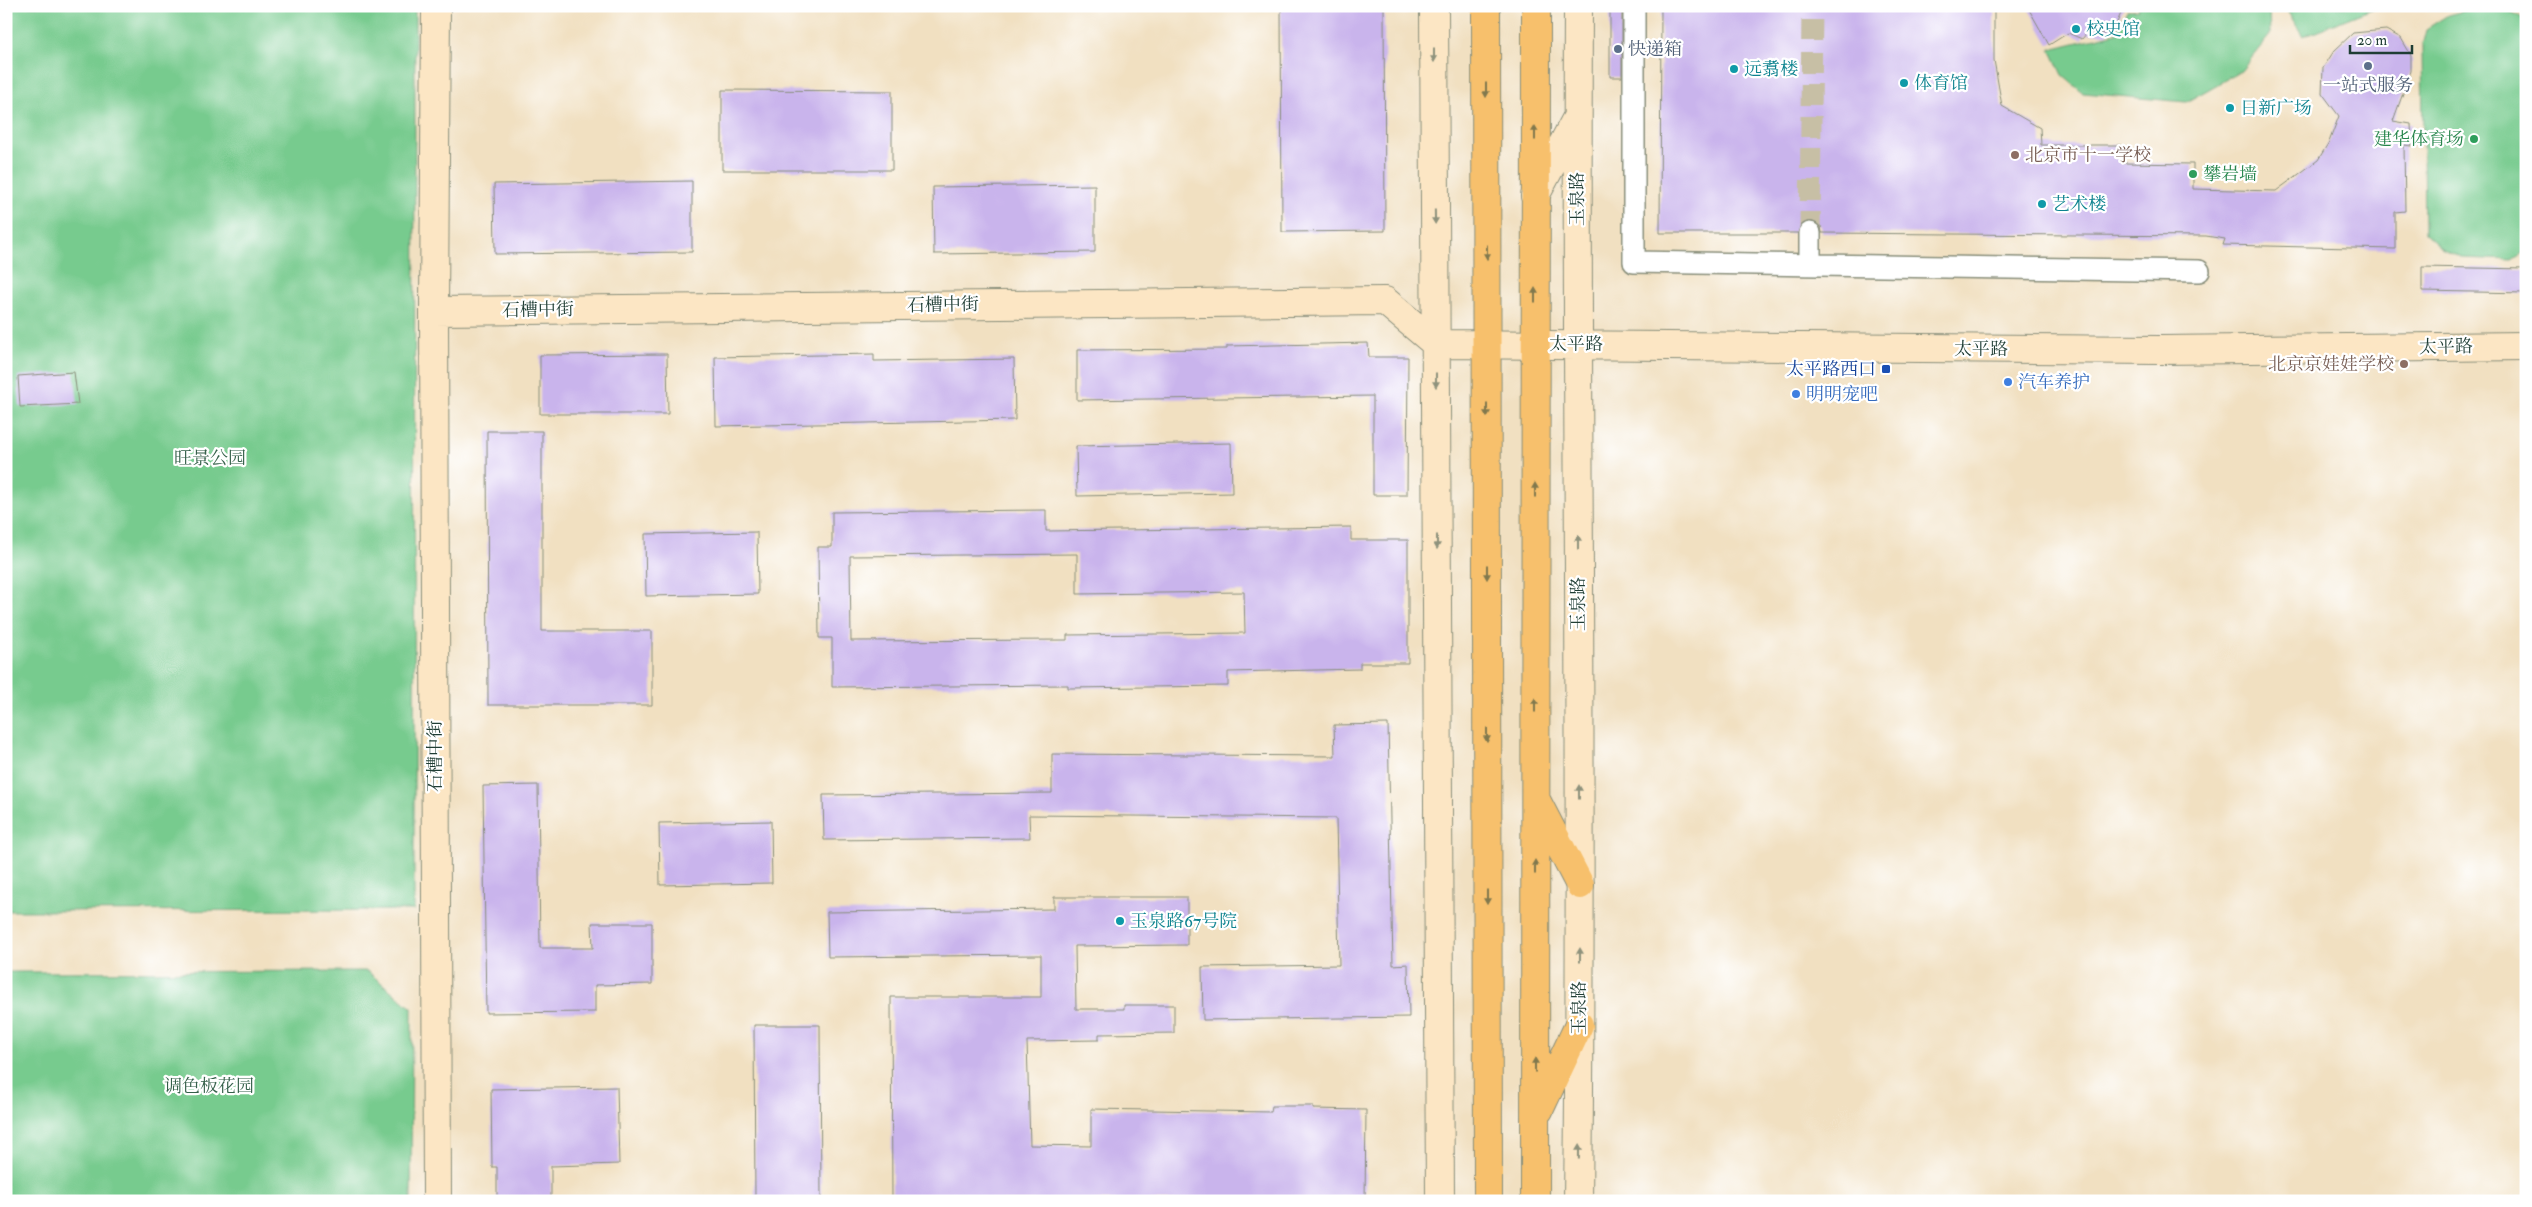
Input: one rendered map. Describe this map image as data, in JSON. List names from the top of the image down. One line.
{"streets":{"street":["玉泉路","石槽中街","太平路"]},"crossings":[["玉泉路","太平路"],["石槽中街","太平路"]],"parks":["旺景公园","调色板花园"],"places":{"other":["校史馆","快递箱","一站式服务","远翥楼","体育馆","日新广场","建华体育场","北京市十一学校","攀岩墙","艺术楼","北京京娃娃学校","汽车养护","明明宠吧","玉泉路67号院"],"transit":["太平路西口"]},"scale_bar":"20 m"}
